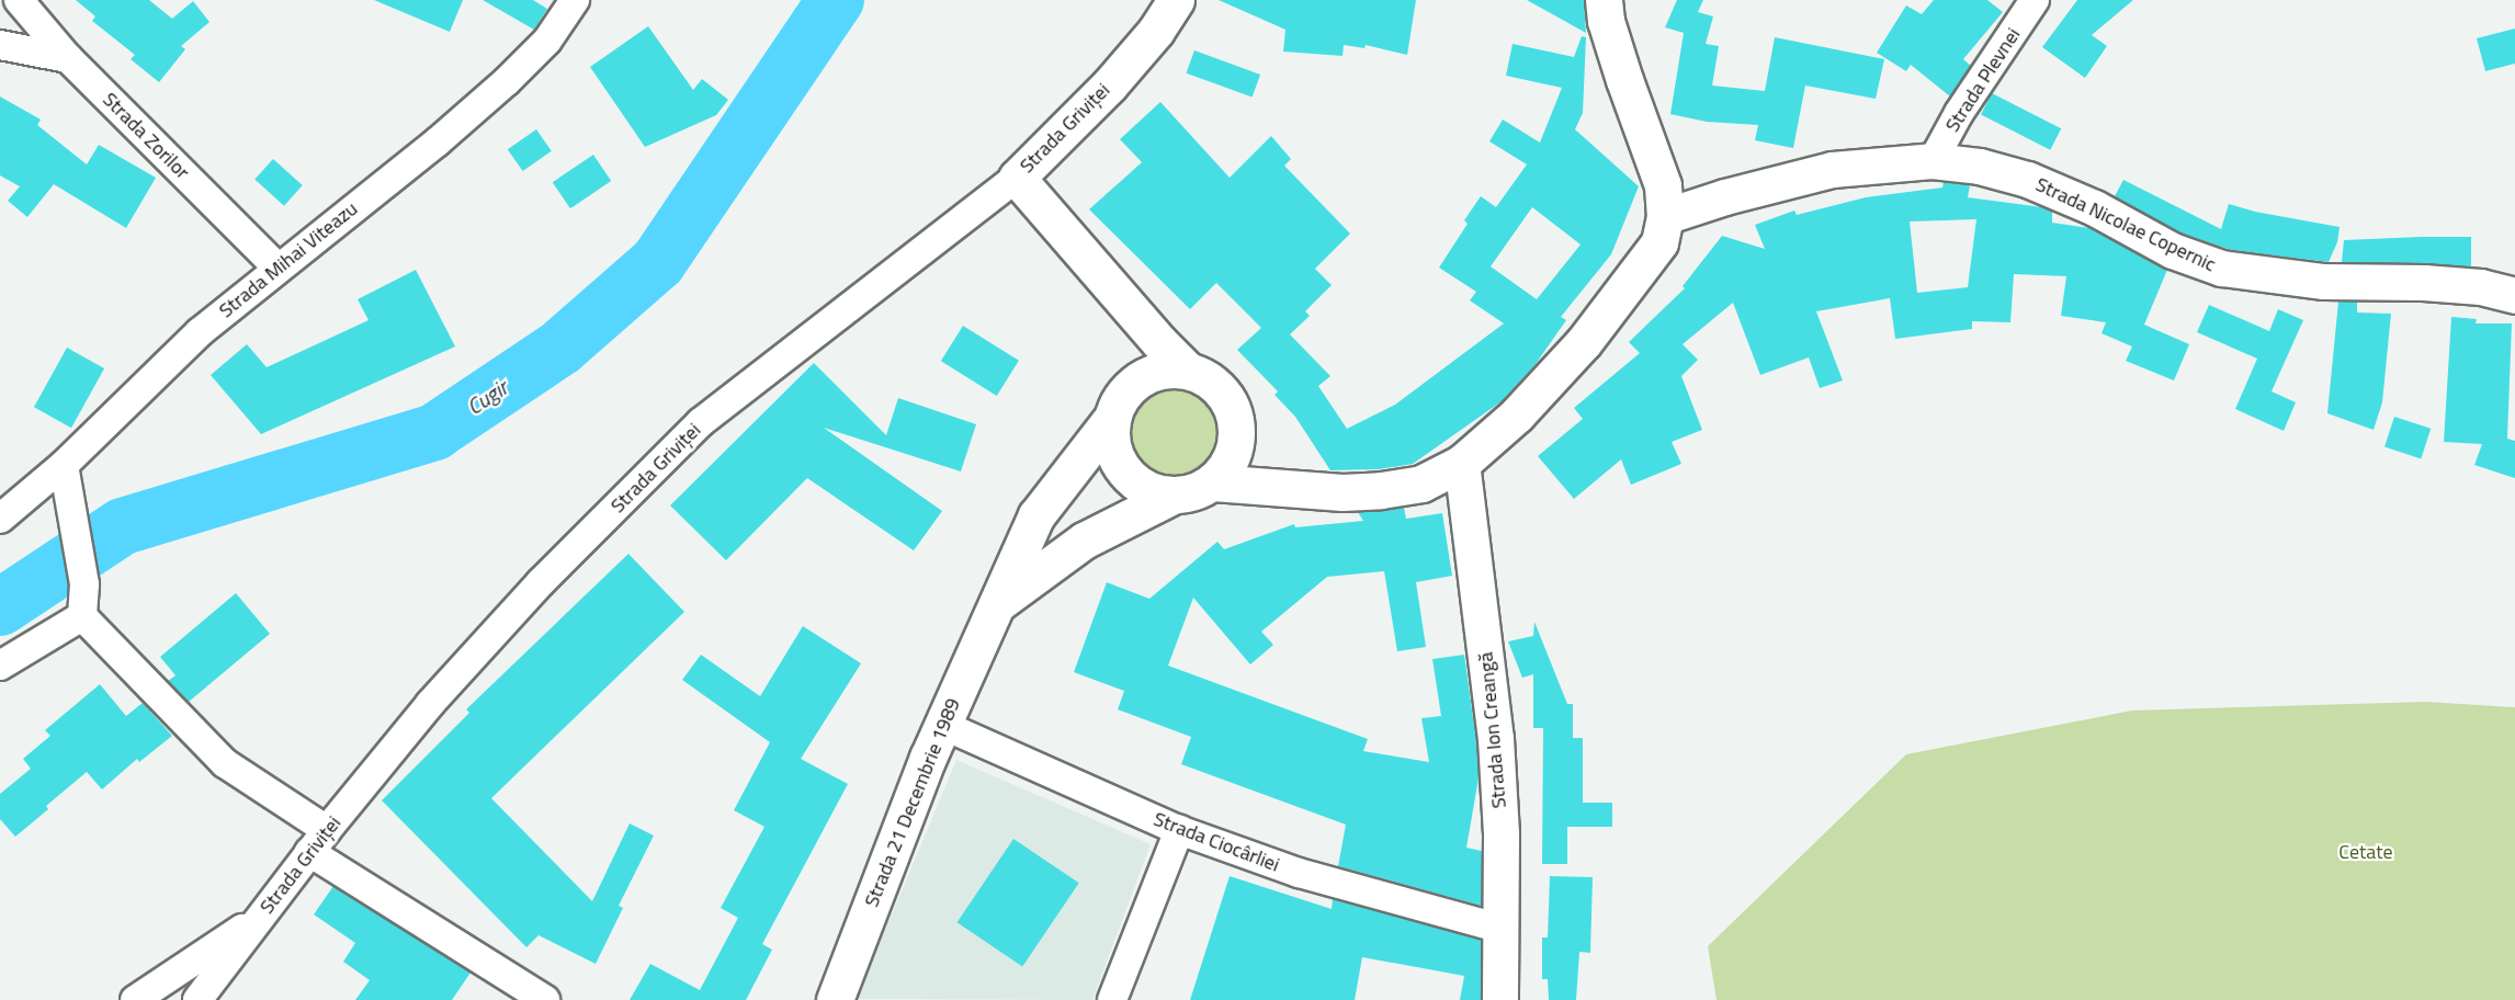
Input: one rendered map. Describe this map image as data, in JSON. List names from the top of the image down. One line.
{"streets":{"main road":["Strada Griviței","Strada 21 Decembrie 1989"],"street":["Strada Plevnei","Strada Zorilor","Strada Nicolae Copernic","Strada Mihai Viteazu","Strada Ion Creangă","Strada Ciocârliei"]},"crossings":[["Strada Plevnei","Strada Nicolae Copernic"],["Strada Zorilor","Strada Mihai Viteazu"],["Strada Ion Creangă","Strada Ciocârliei"],["Strada 21 Decembrie 1989","Strada Ciocârliei"]],"water":["Cugir"],"parks":["Cetate"]}
